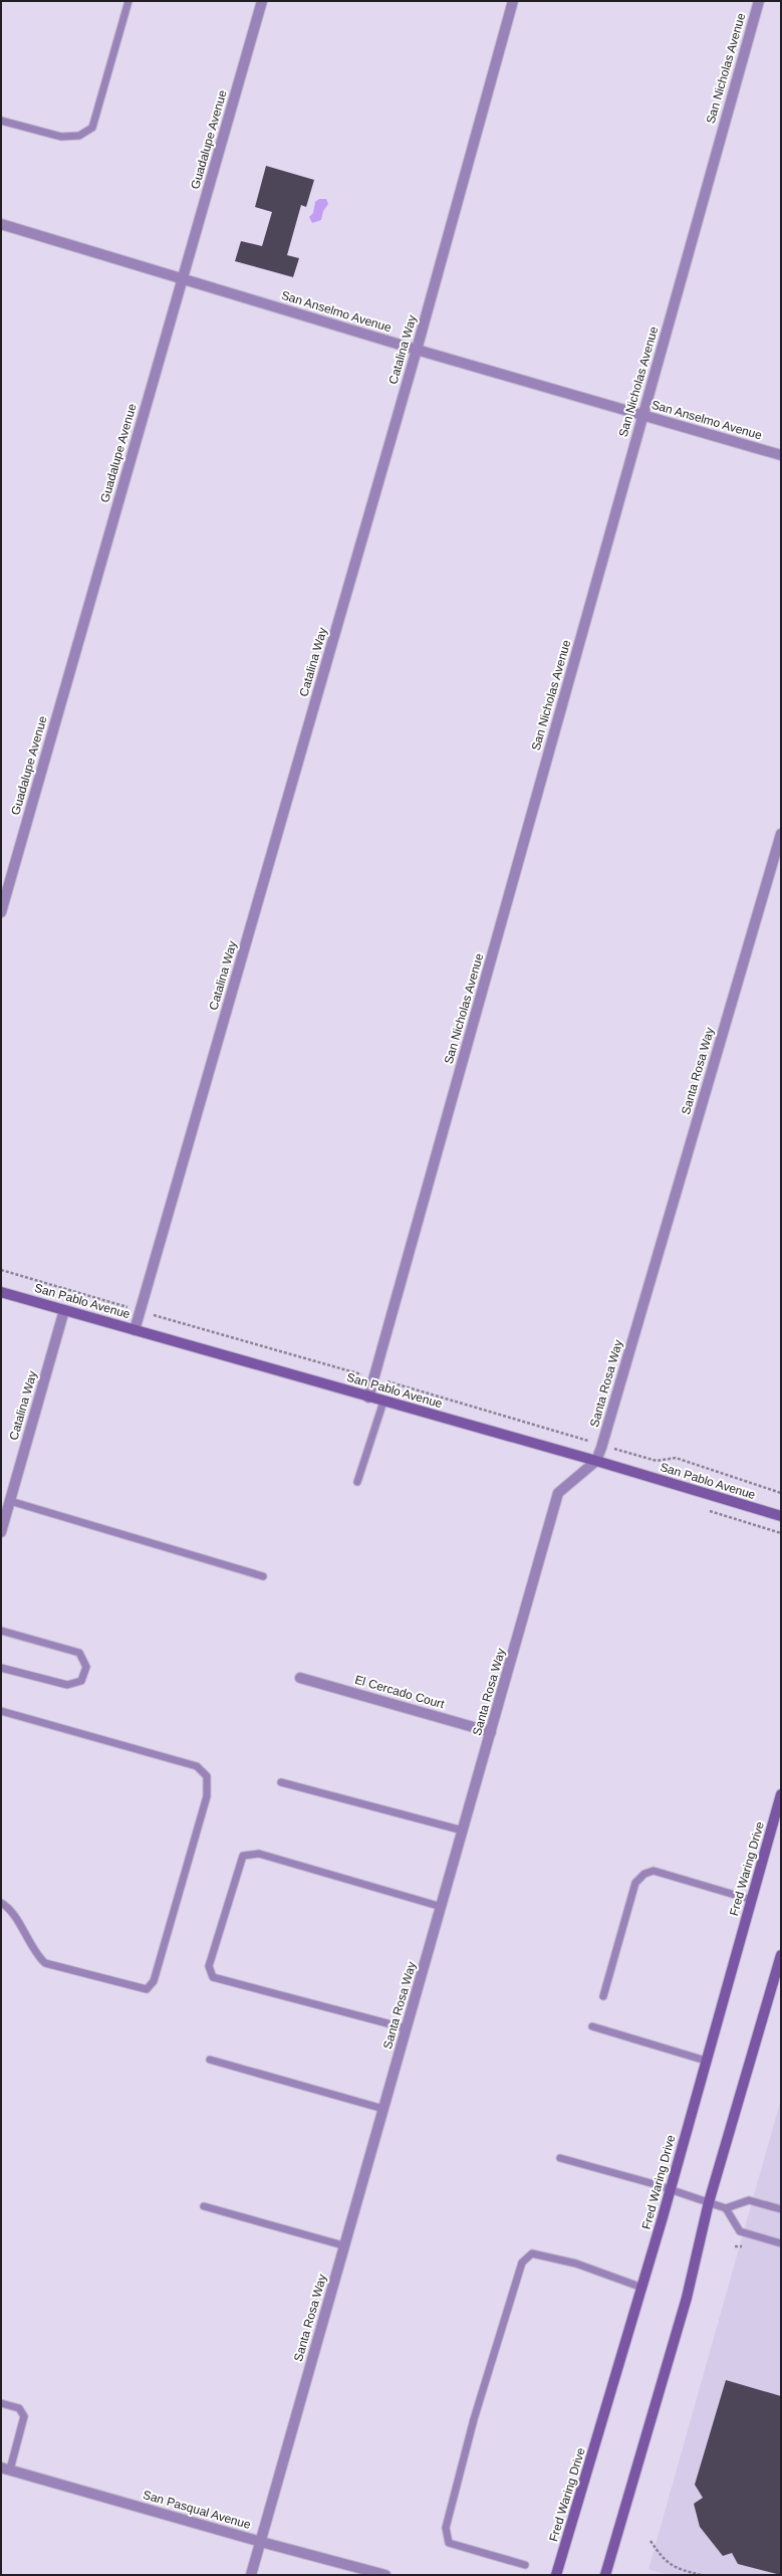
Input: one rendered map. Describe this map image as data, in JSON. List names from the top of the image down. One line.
{"streets":{"main road":["San Pablo Avenue","Fred Waring Drive"],"street":["San Nicholas Avenue","Guadalupe Avenue","San Anselmo Avenue","Catalina Way","Santa Rosa Way","El Cercado Court","San Pasqual Avenue"]},"crossings":[["San Nicholas Avenue","San Anselmo Avenue"],["San Nicholas Avenue","San Pablo Avenue"],["Guadalupe Avenue","San Anselmo Avenue"],["San Anselmo Avenue","Catalina Way"],["Catalina Way","San Pablo Avenue"],["Santa Rosa Way","San Pablo Avenue"],["Santa Rosa Way","El Cercado Court"],["Santa Rosa Way","San Pasqual Avenue"]]}
